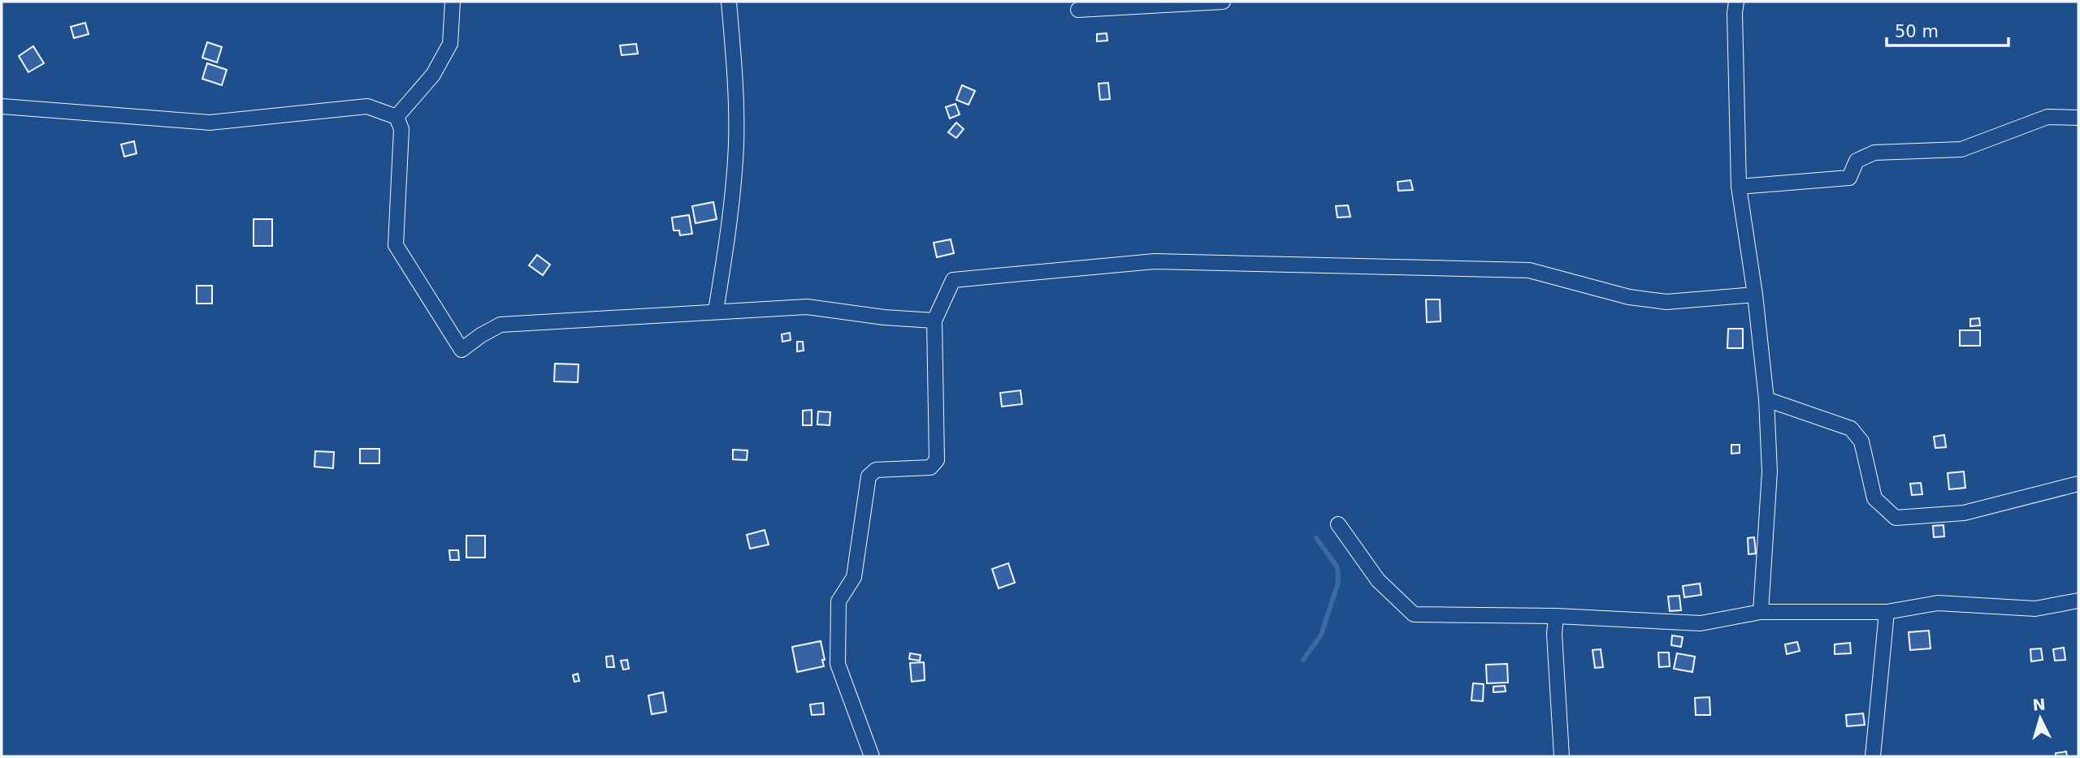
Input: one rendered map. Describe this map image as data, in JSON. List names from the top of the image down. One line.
{"scale_bar":"50 m","north":"top"}
